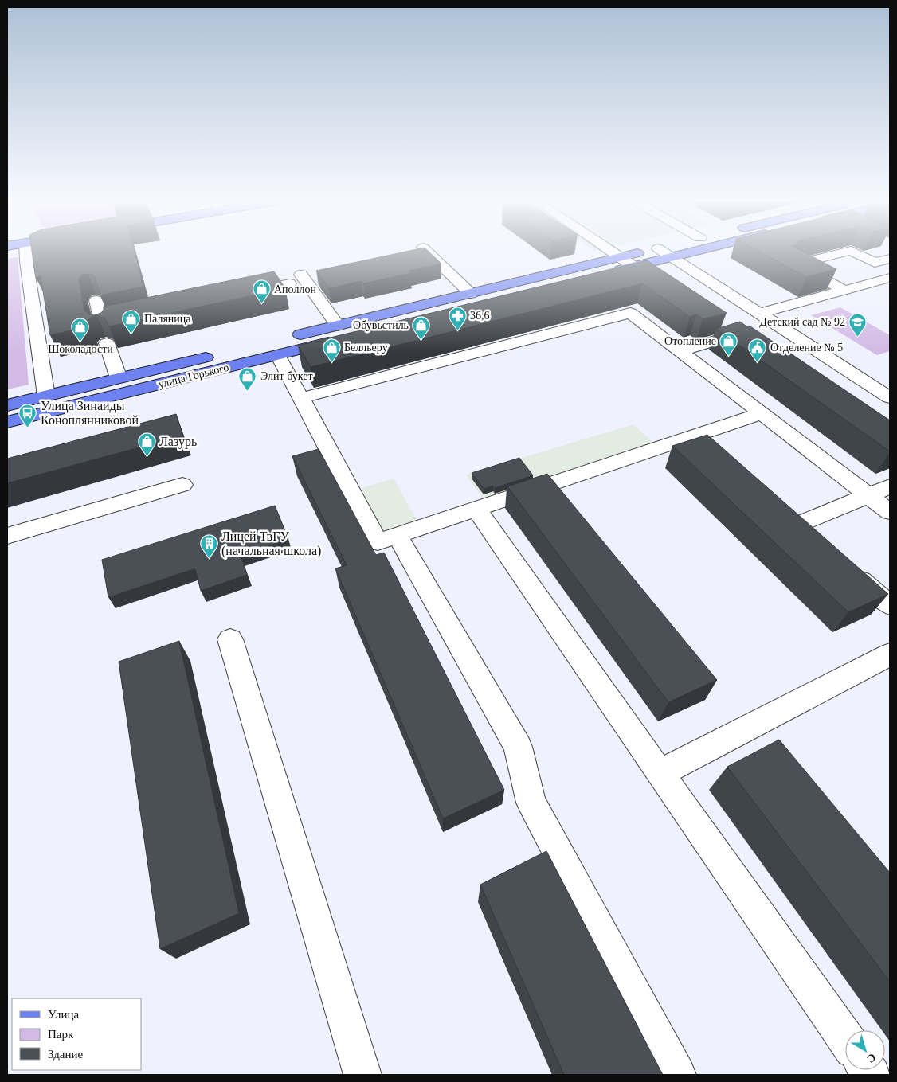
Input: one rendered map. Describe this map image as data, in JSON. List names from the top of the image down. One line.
{"streets":{"main road":["улица Горького"]},"places":{"shop":["Аполлон","Паляница","Обувьстиль","Шоколадости","Отопление","Белльеру","Элит букет","Лазурь"],"pharmacy":["36,6"],"school or university":["Детский сад № 92"],"public building":["Отделение № 5"],"bus stop":["Улица Зинаиды Коноплянниковой"],"building":["Лицей ТвГУ (начальная школа)"]},"legend":["Улица","Парк","Здание"],"north":"bottom right"}
